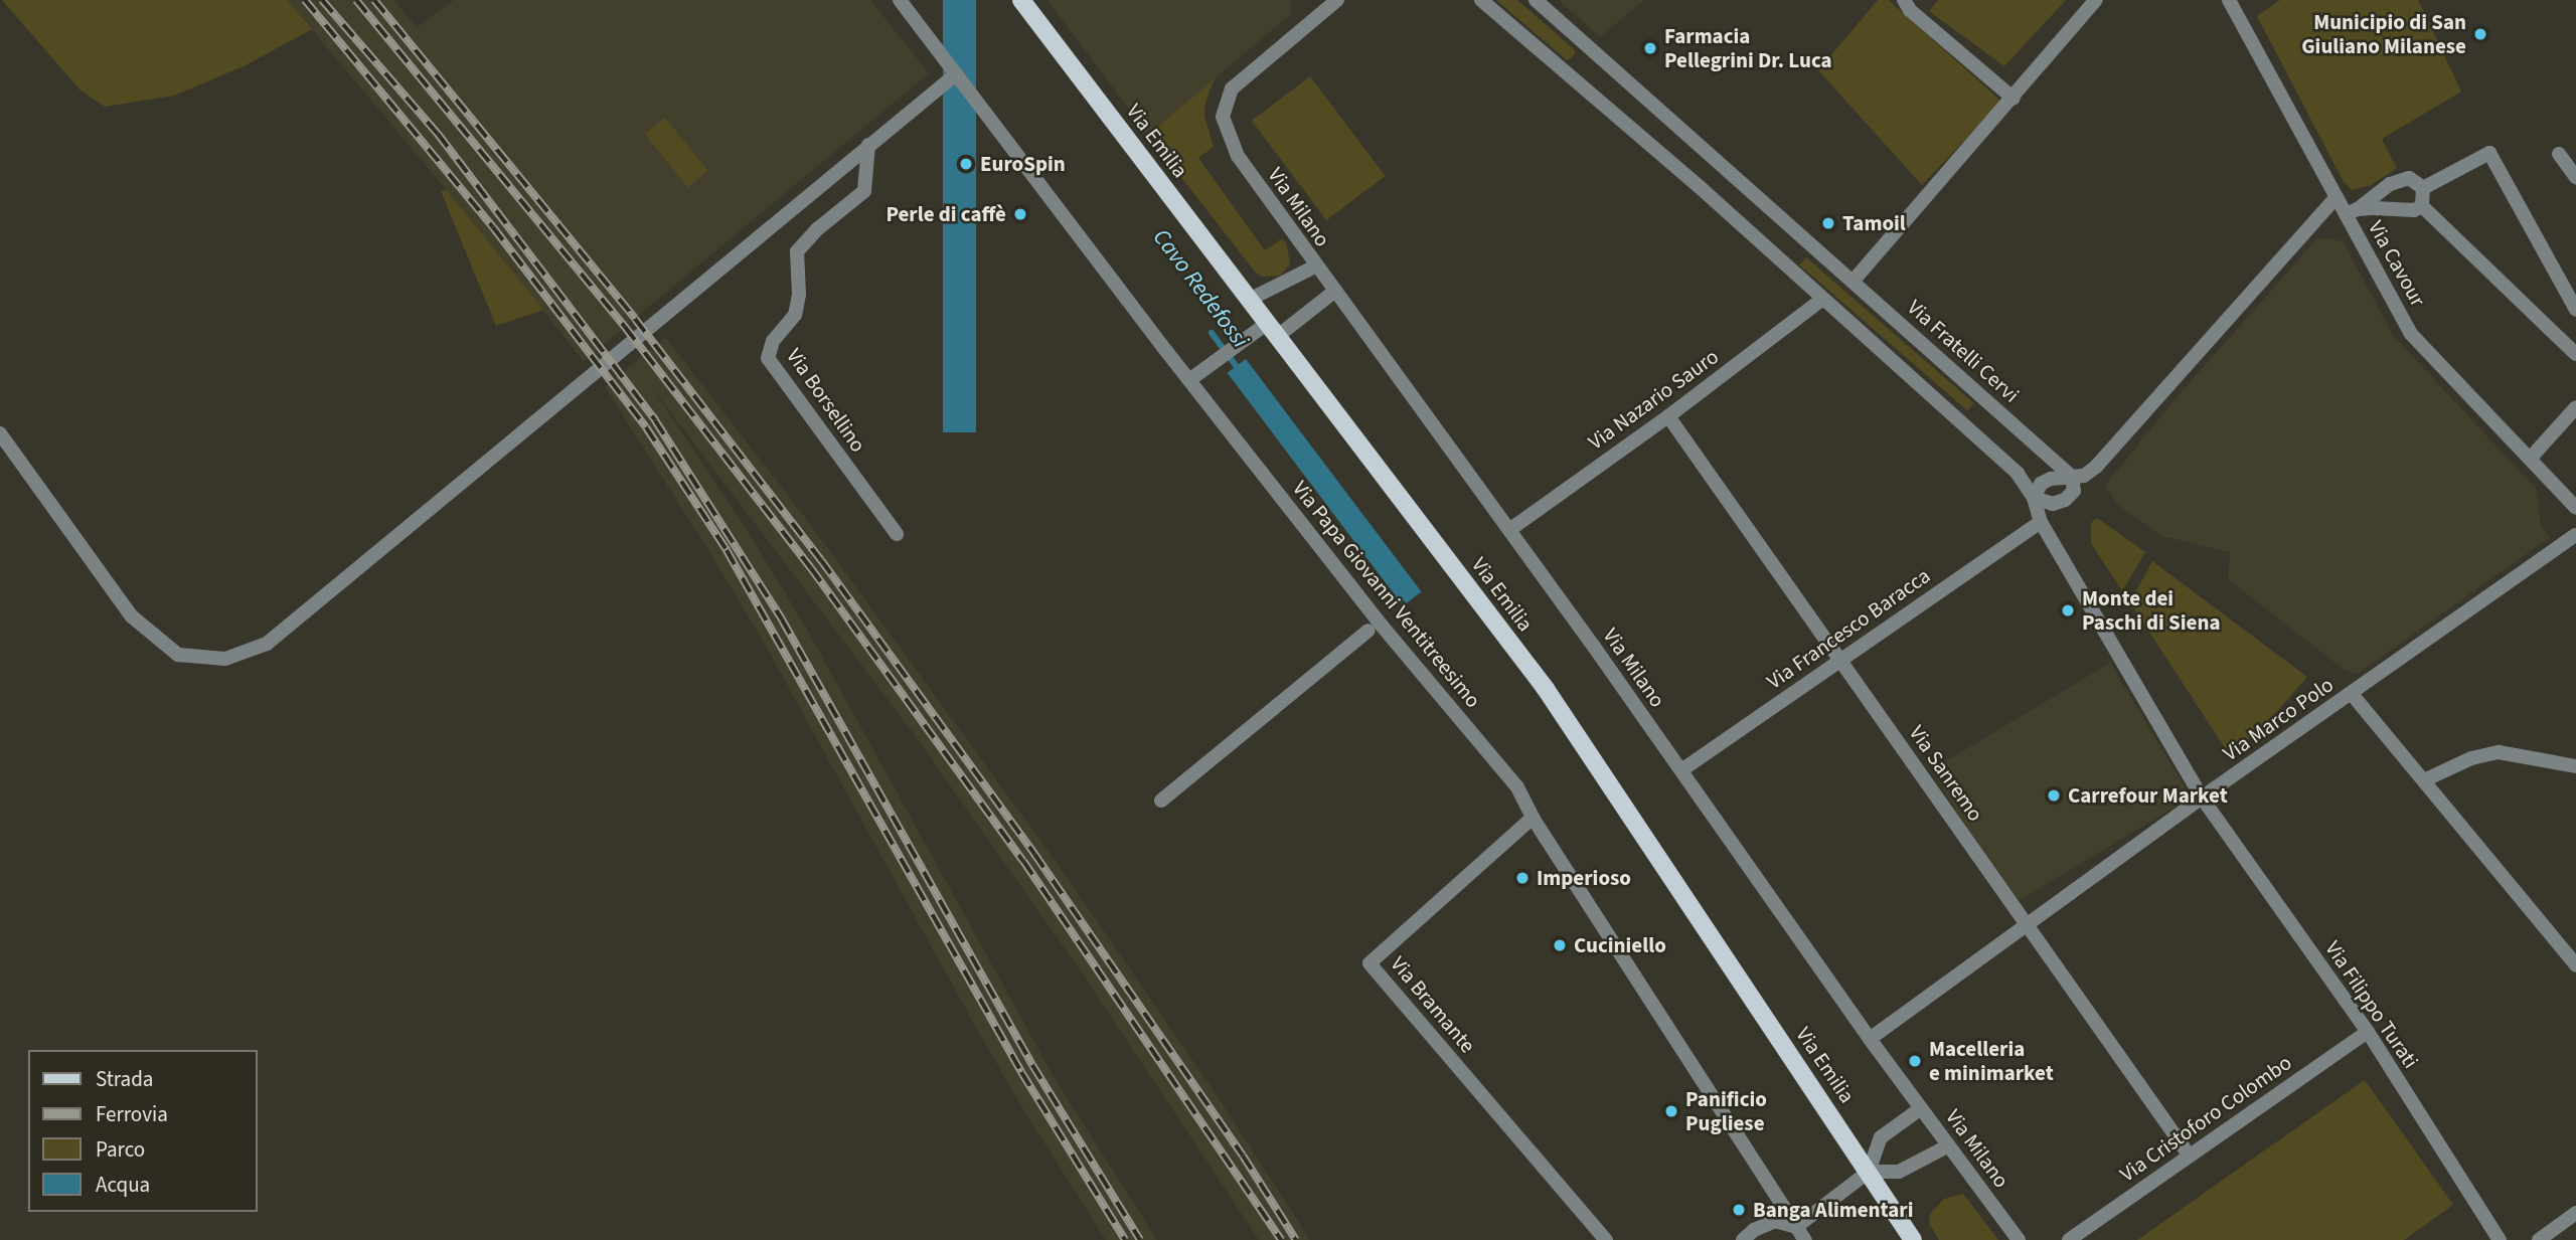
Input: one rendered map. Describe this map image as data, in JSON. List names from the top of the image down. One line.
{"streets":{"main road":["Via Emilia"],"street":["Via Milano","Via Cavour","Via Fratelli Cervi","Via Nazario Sauro","Via Borsellino","Via Papa Giovanni Ventitreesimo","Via Francesco Baracca","Via Marco Polo","Via Sanremo","Via Bramante","Via Filippo Turati","Via Cristoforo Colombo"]},"crossings":[["Via Milano","Via Nazario Sauro"],["Via Milano","Via Francesco Baracca"],["Via Milano","Via Marco Polo"],["Via Nazario Sauro","Via Sanremo"],["Via Papa Giovanni Ventitreesimo","Via Bramante"],["Via Francesco Baracca","Via Sanremo"],["Via Francesco Baracca","Via Filippo Turati"],["Via Marco Polo","Via Sanremo"],["Via Marco Polo","Via Filippo Turati"],["Via Sanremo","Via Cristoforo Colombo"],["Via Filippo Turati","Via Cristoforo Colombo"]],"water":["Cavo Redefossi"],"places":["Municipio di San Giuliano Milanese","Farmacia Pellegrini Dr. Luca","EuroSpin","Perle di caffè","Tamoil","Monte dei Paschi di Siena","Carrefour Market","Imperioso","Cuciniello","Macelleria e minimarket","Panificio Pugliese","Banga Alimentari"],"legend":["Strada","Ferrovia","Parco","Acqua"]}
